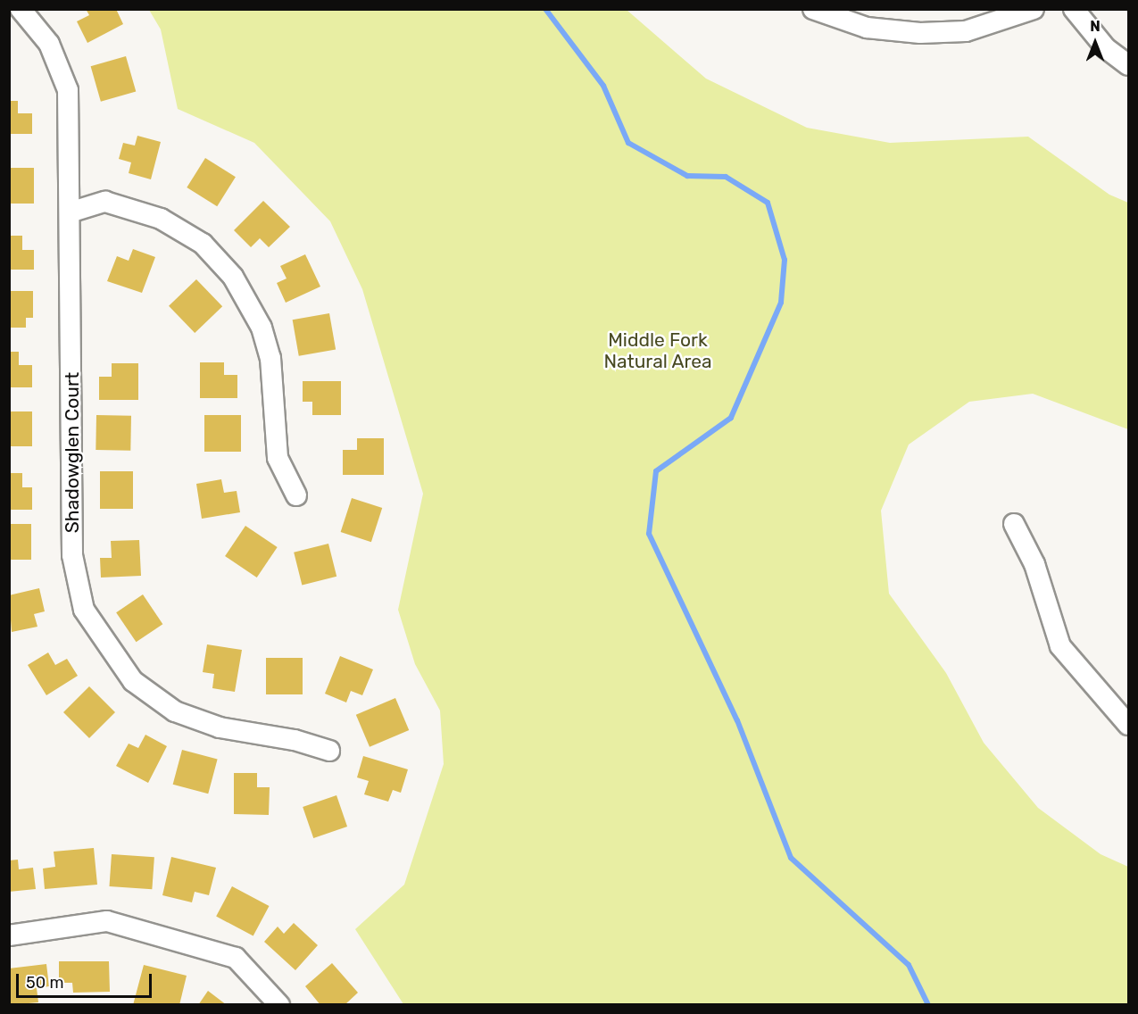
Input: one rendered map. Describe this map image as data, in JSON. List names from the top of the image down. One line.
{"streets":{"street":["Shadowglen Court"]},"parks":["Middle Fork Natural Area"],"scale_bar":"50 m","north":"top"}
